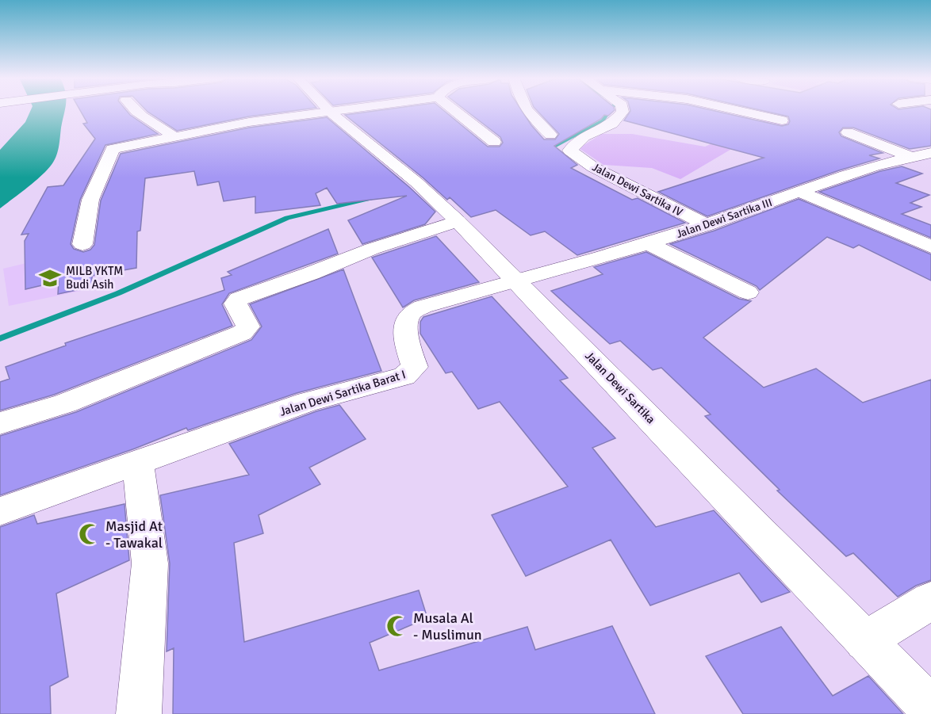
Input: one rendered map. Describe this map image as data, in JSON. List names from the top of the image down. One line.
{"streets":{"street":["Jalan Dewi Sartika IV","Jalan Dewi Sartika III","Jalan Dewi Sartika","Jalan Dewi Sartika Barat I"]},"crossings":[["Jalan Dewi Sartika IV","Jalan Dewi Sartika III"],["Jalan Dewi Sartika III","Jalan Dewi Sartika"],["Jalan Dewi Sartika III","Jalan Dewi Sartika Barat I"],["Jalan Dewi Sartika","Jalan Dewi Sartika Barat I"]],"places":{"school or university":["MILB YKTM Budi Asih"],"mosque":["Masjid At - Tawakal","Musala Al - Muslimun"]}}
